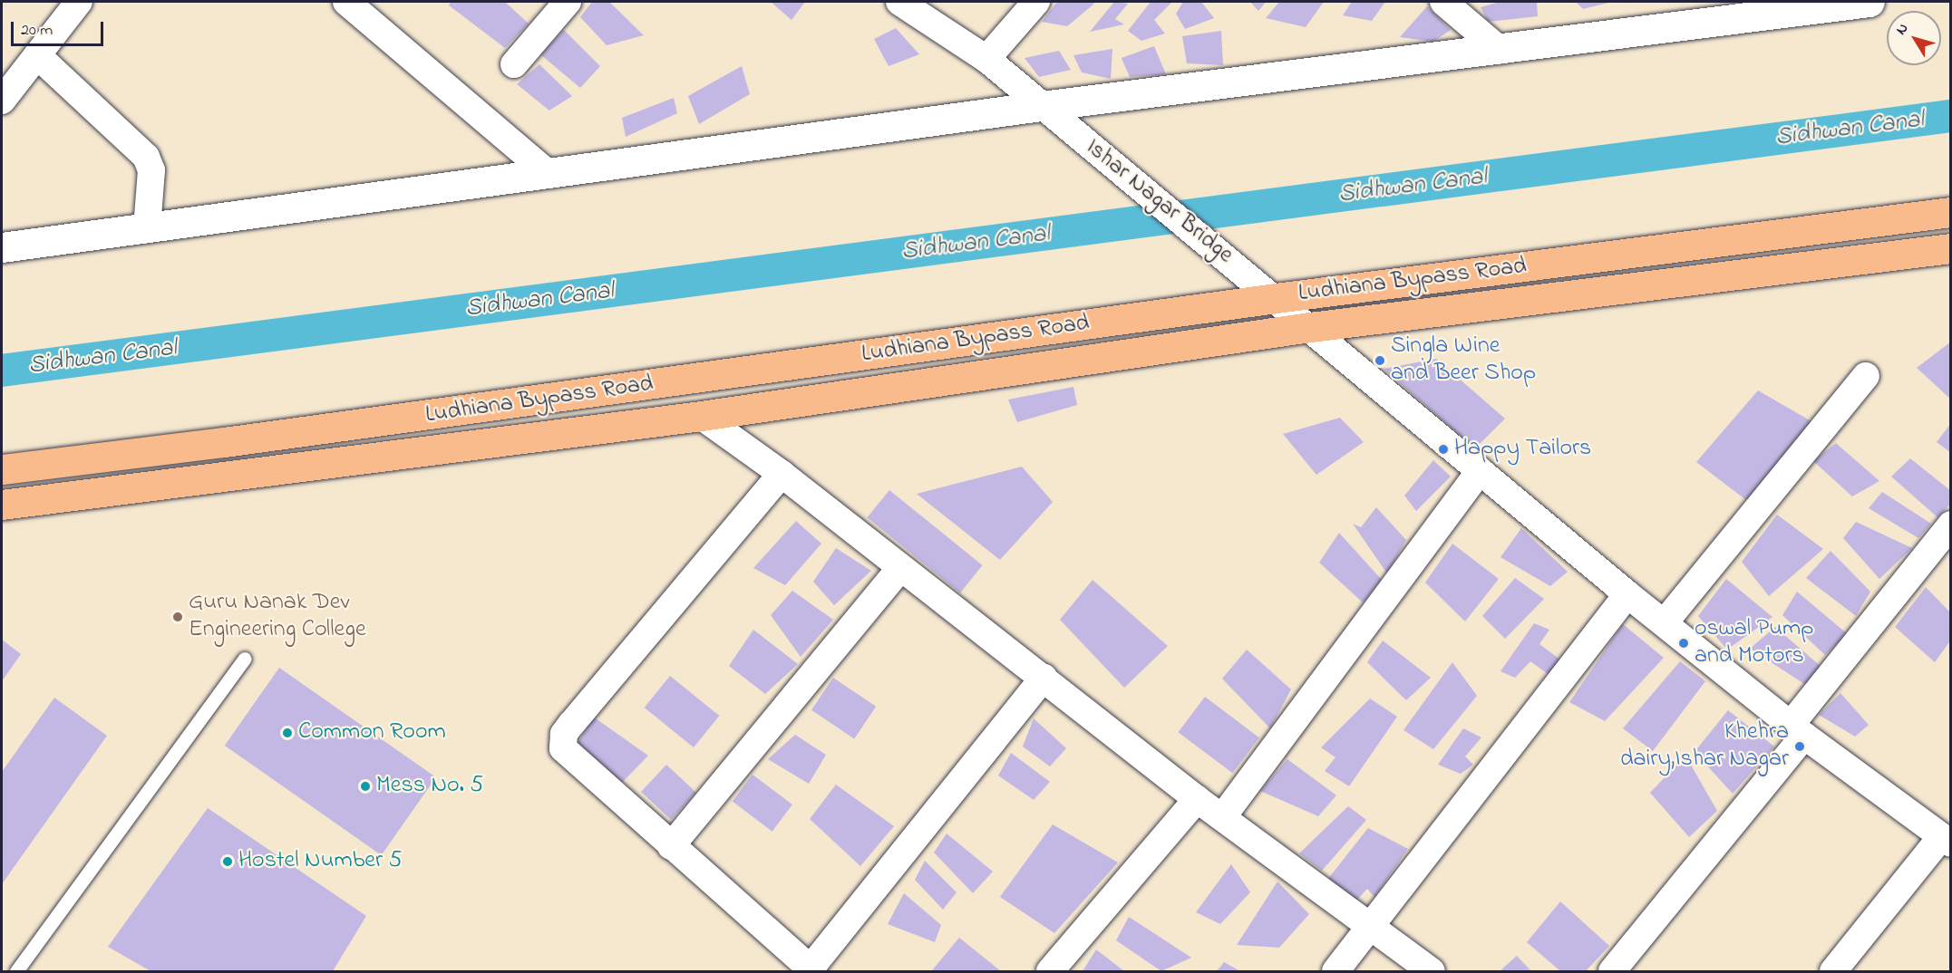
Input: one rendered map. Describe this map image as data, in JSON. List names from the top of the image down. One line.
{"streets":{"highway":["Ludhiana Bypass Road"],"street":["Ishar Nagar Bridge"]},"crossings":[["Ishar Nagar Bridge","Ludhiana Bypass Road"]],"water":["Sidhwan Canal"],"places":["Singla Wine and Beer Shop","Happy Tailors","Guru Nanak Dev Engineering College","oswal Pump and Motors","Common Room","Khehra dairy,Ishar Nagar","Mess No. 5","Hostel Number 5"],"scale_bar":"20 m","north":"top left"}
